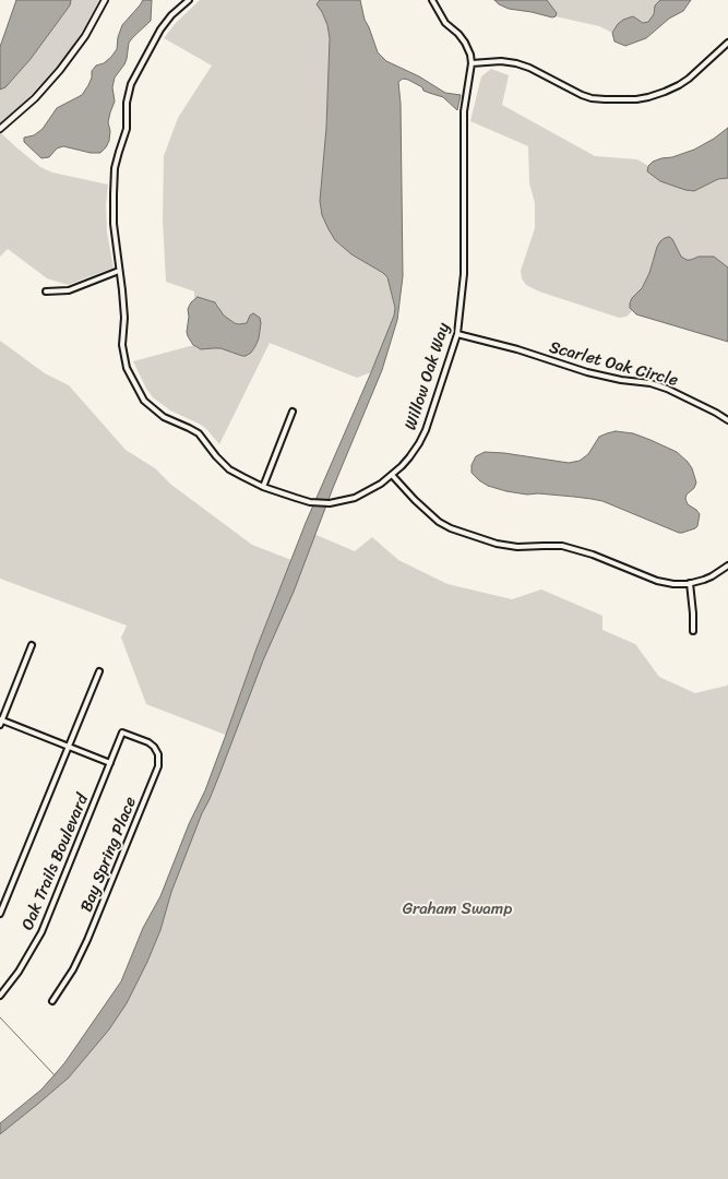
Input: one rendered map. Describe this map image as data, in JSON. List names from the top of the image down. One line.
{"streets":{"street":["Scarlet Oak Circle","Willow Oak Way","Bay Spring Place","Oak Trails Boulevard"]},"crossings":[["Scarlet Oak Circle","Willow Oak Way"],["Bay Spring Place","Oak Trails Boulevard"]],"parks":["Graham Swamp"]}
